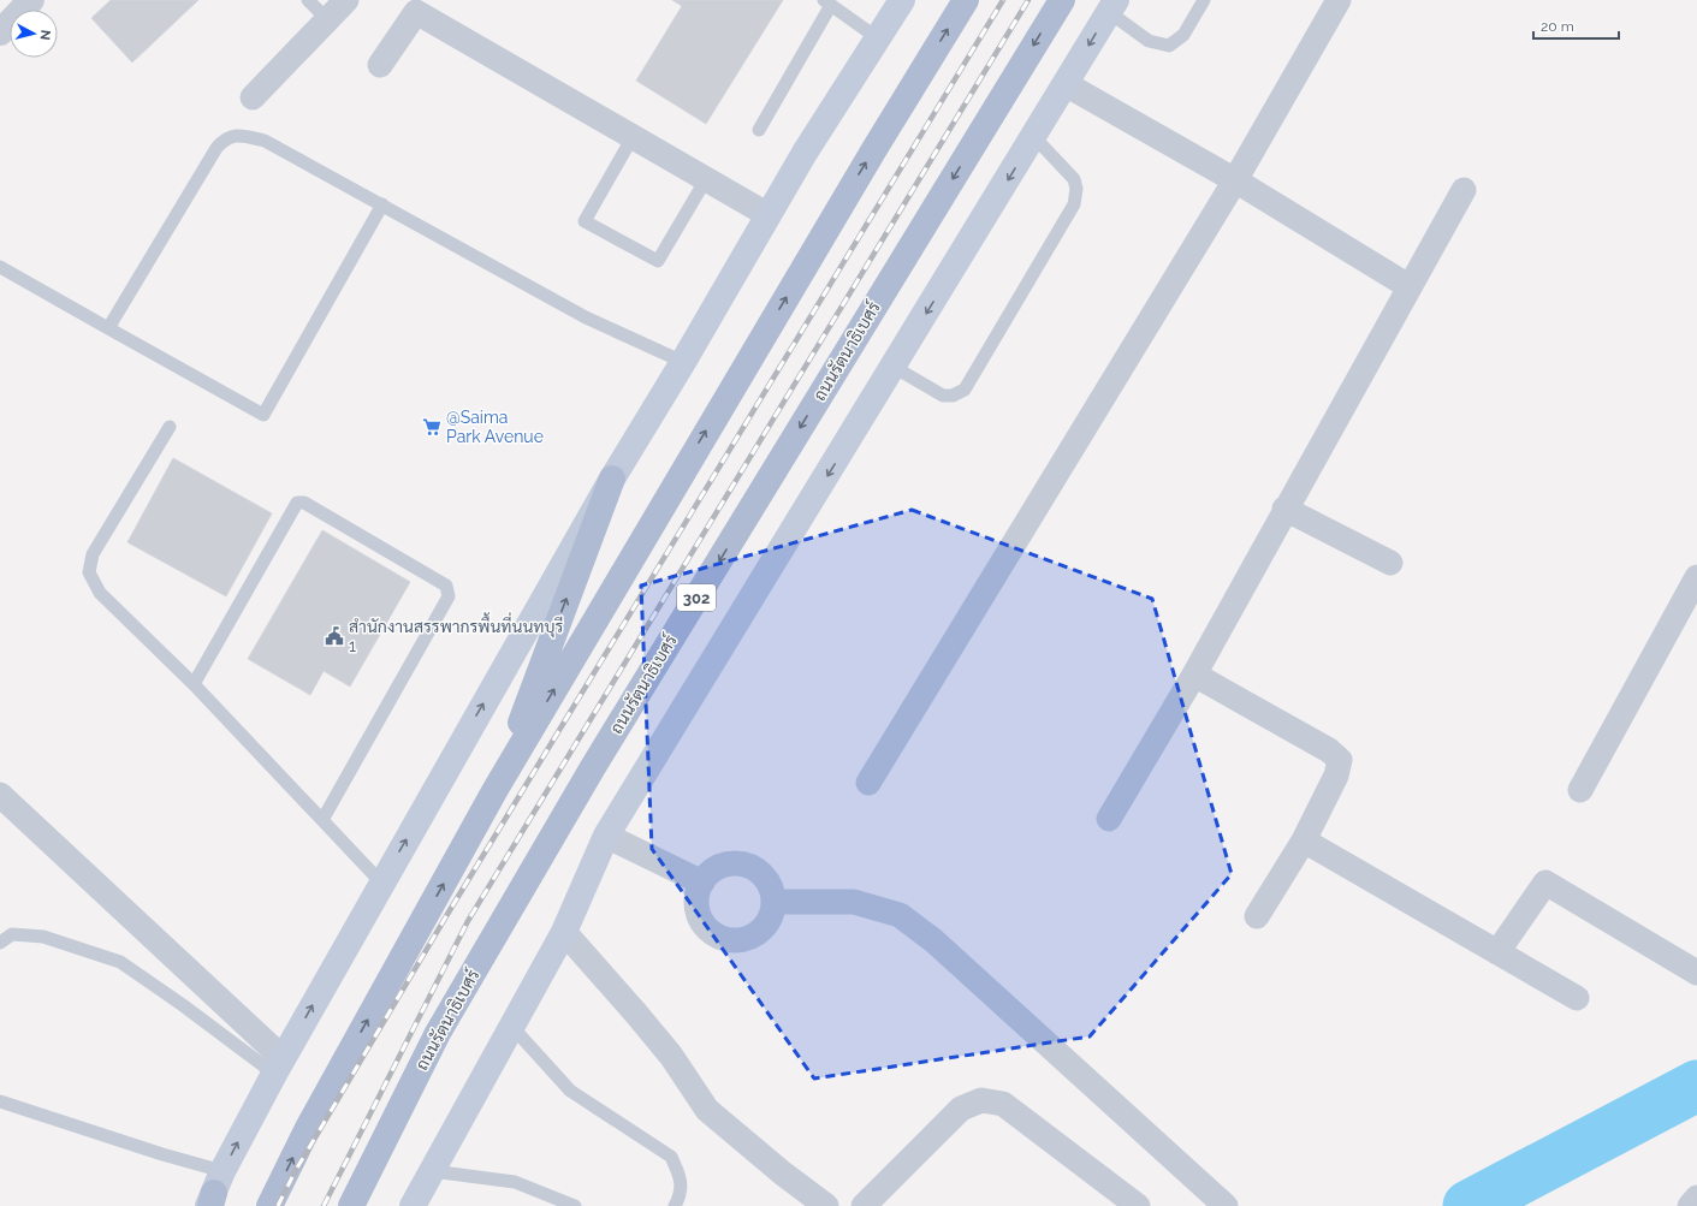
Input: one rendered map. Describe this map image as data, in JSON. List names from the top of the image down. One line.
{"streets":{"main road":["ถนนรัตนาธิเบศร์","302"]},"places":{"supermarket":["@Saima Park Avenue"],"public building":["สำนักงานสรรพากรพื้นที่นนทบุรี 1"]},"scale_bar":"20 m","north":"right"}
